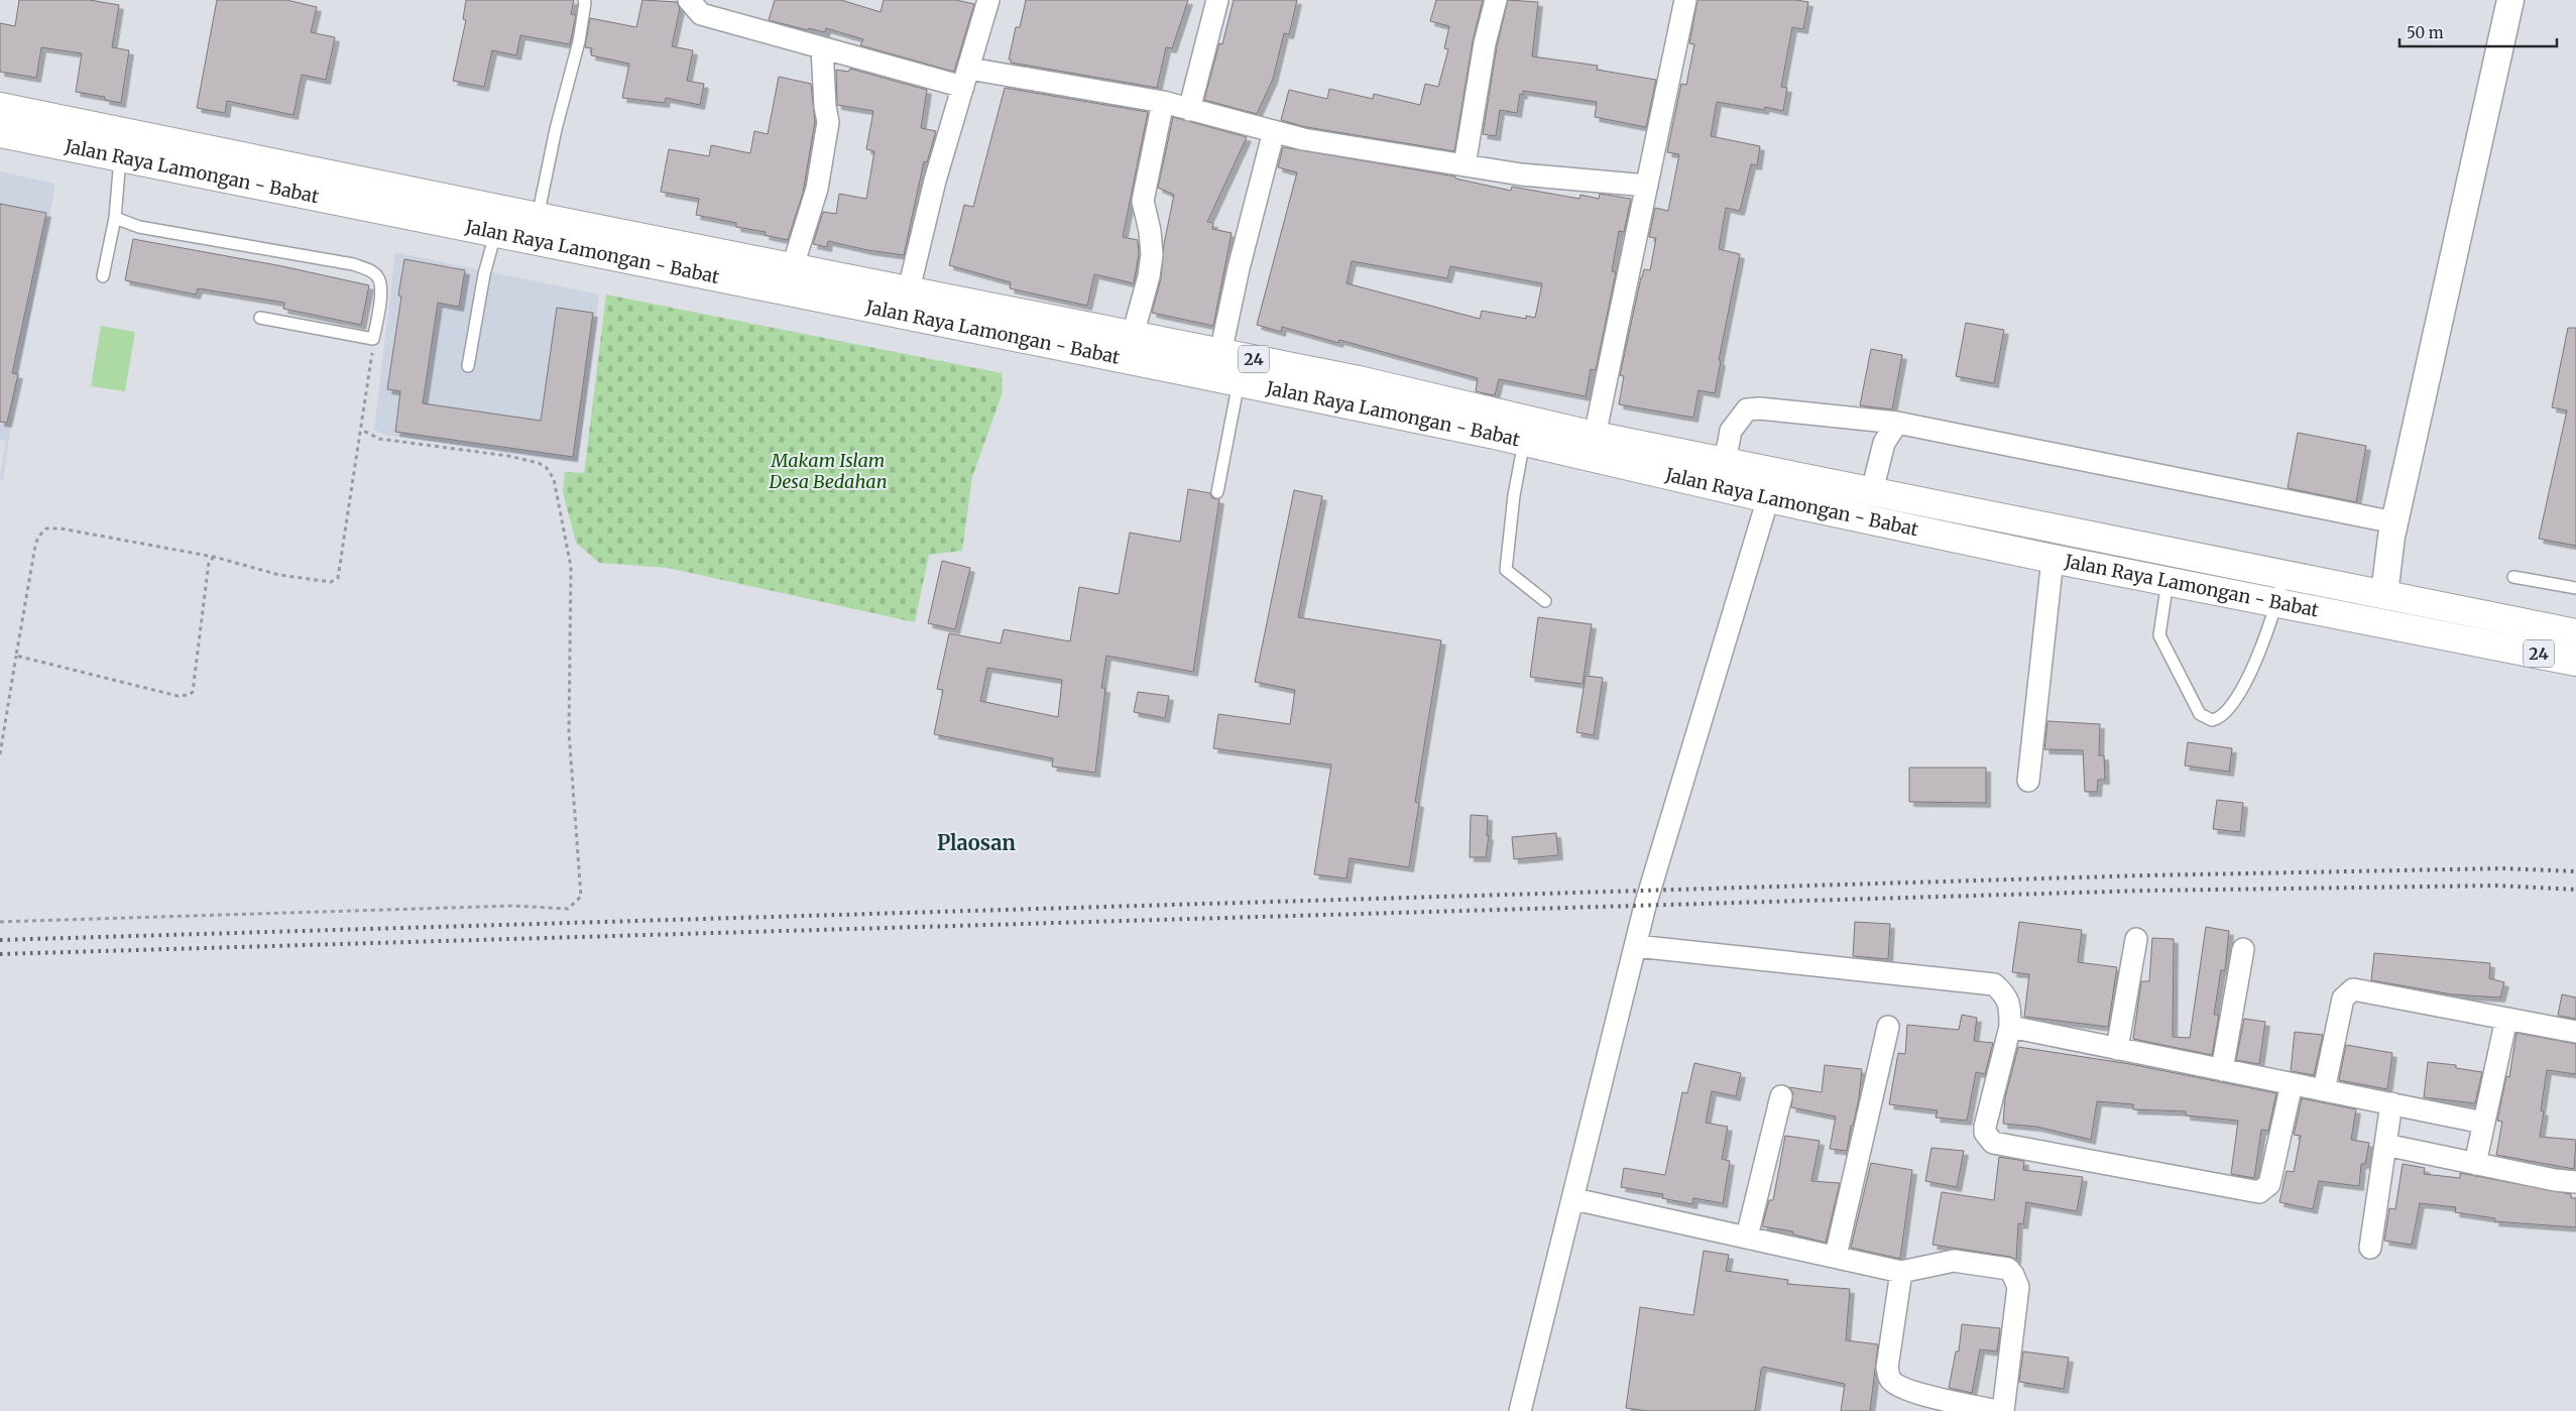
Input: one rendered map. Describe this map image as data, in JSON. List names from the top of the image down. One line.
{"streets":{"highway":["Jalan Raya Lamongan - Babat","24"]},"districts":["Plaosan"],"parks":["Makam Islam Desa Bedahan"],"scale_bar":"50 m"}
